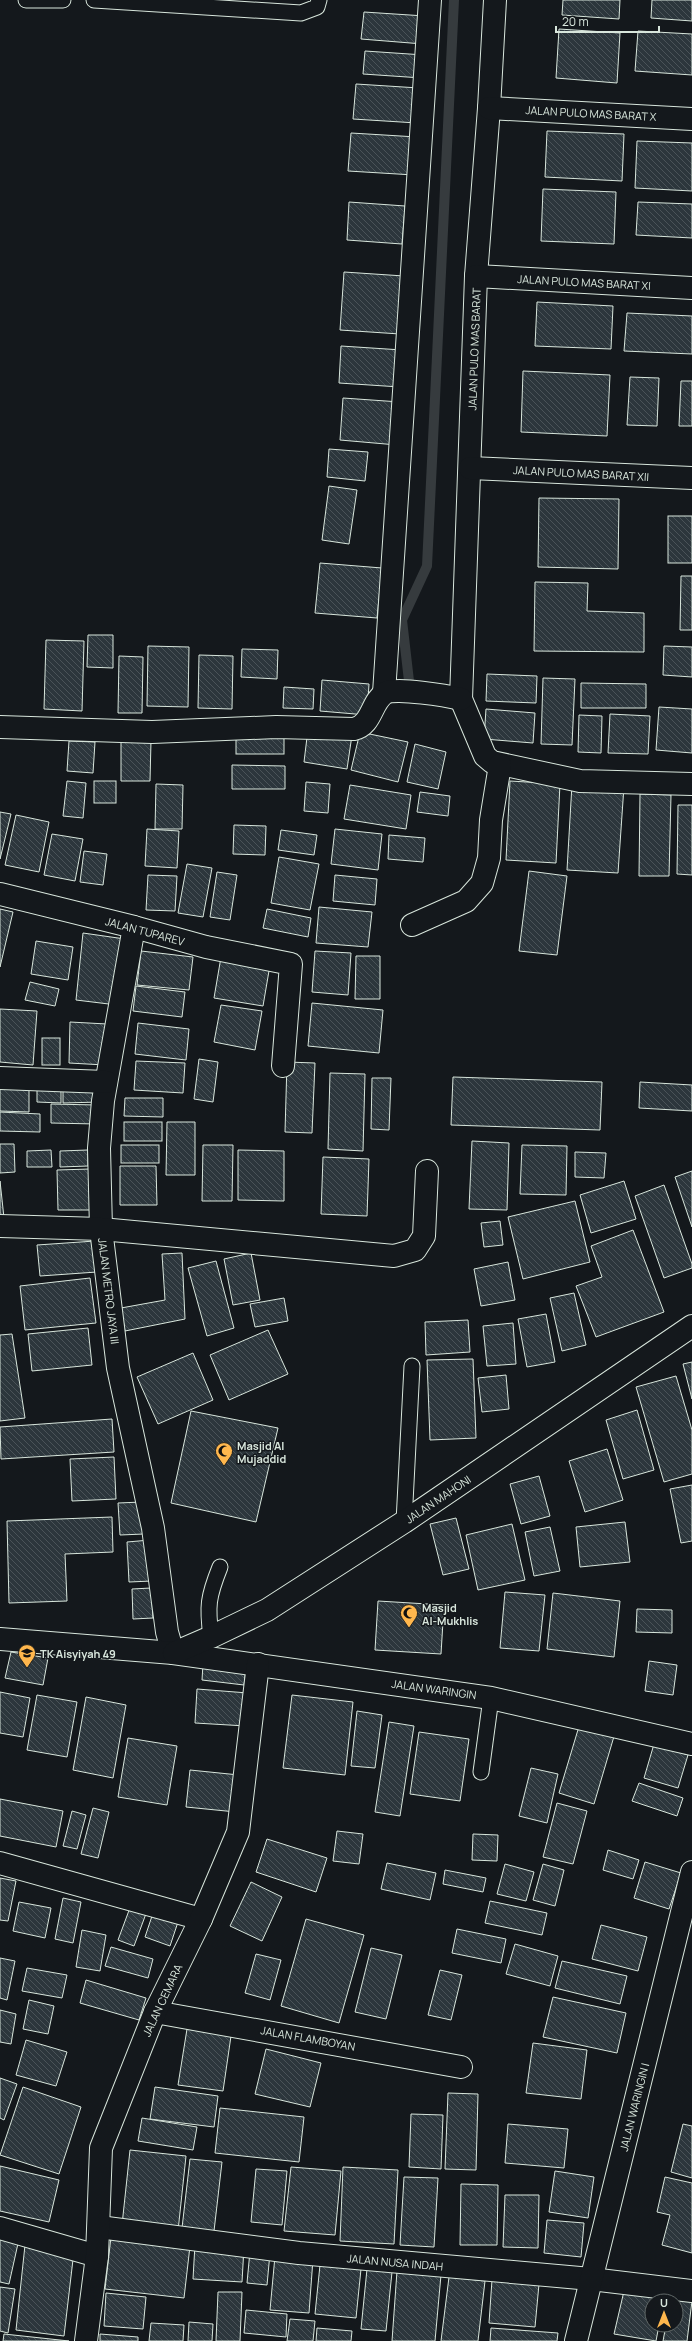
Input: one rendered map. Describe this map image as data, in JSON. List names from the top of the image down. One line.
{"streets":{"street":["JALAN PULO MAS BARAT X","JALAN PULO MAS BARAT XI","JALAN PULO MAS BARAT","JALAN PULO MAS BARAT XII","JALAN TUPAREV","JALAN METRO JAYA III","JALAN MAHONI","JALAN WARINGIN","JALAN CEMARA","JALAN FLAMBOYAN","JALAN WARINGIN I","JALAN NUSA INDAH"]},"crossings":[["JALAN PULO MAS BARAT X","JALAN PULO MAS BARAT"],["JALAN PULO MAS BARAT XI","JALAN PULO MAS BARAT"],["JALAN PULO MAS BARAT","JALAN PULO MAS BARAT XII"],["JALAN TUPAREV","JALAN METRO JAYA III"],["JALAN METRO JAYA III","JALAN MAHONI"],["JALAN METRO JAYA III","JALAN WARINGIN"],["JALAN MAHONI","JALAN WARINGIN"],["JALAN WARINGIN","JALAN CEMARA"],["JALAN CEMARA","JALAN FLAMBOYAN"],["JALAN CEMARA","JALAN NUSA INDAH"],["JALAN WARINGIN I","JALAN NUSA INDAH"]],"places":{"mosque":["Masjid Al Mujaddid","Masjid Al-Mukhlis"],"school or university":["TK Aisyiyah 49"]},"scale_bar":"20 m","north":"top"}
